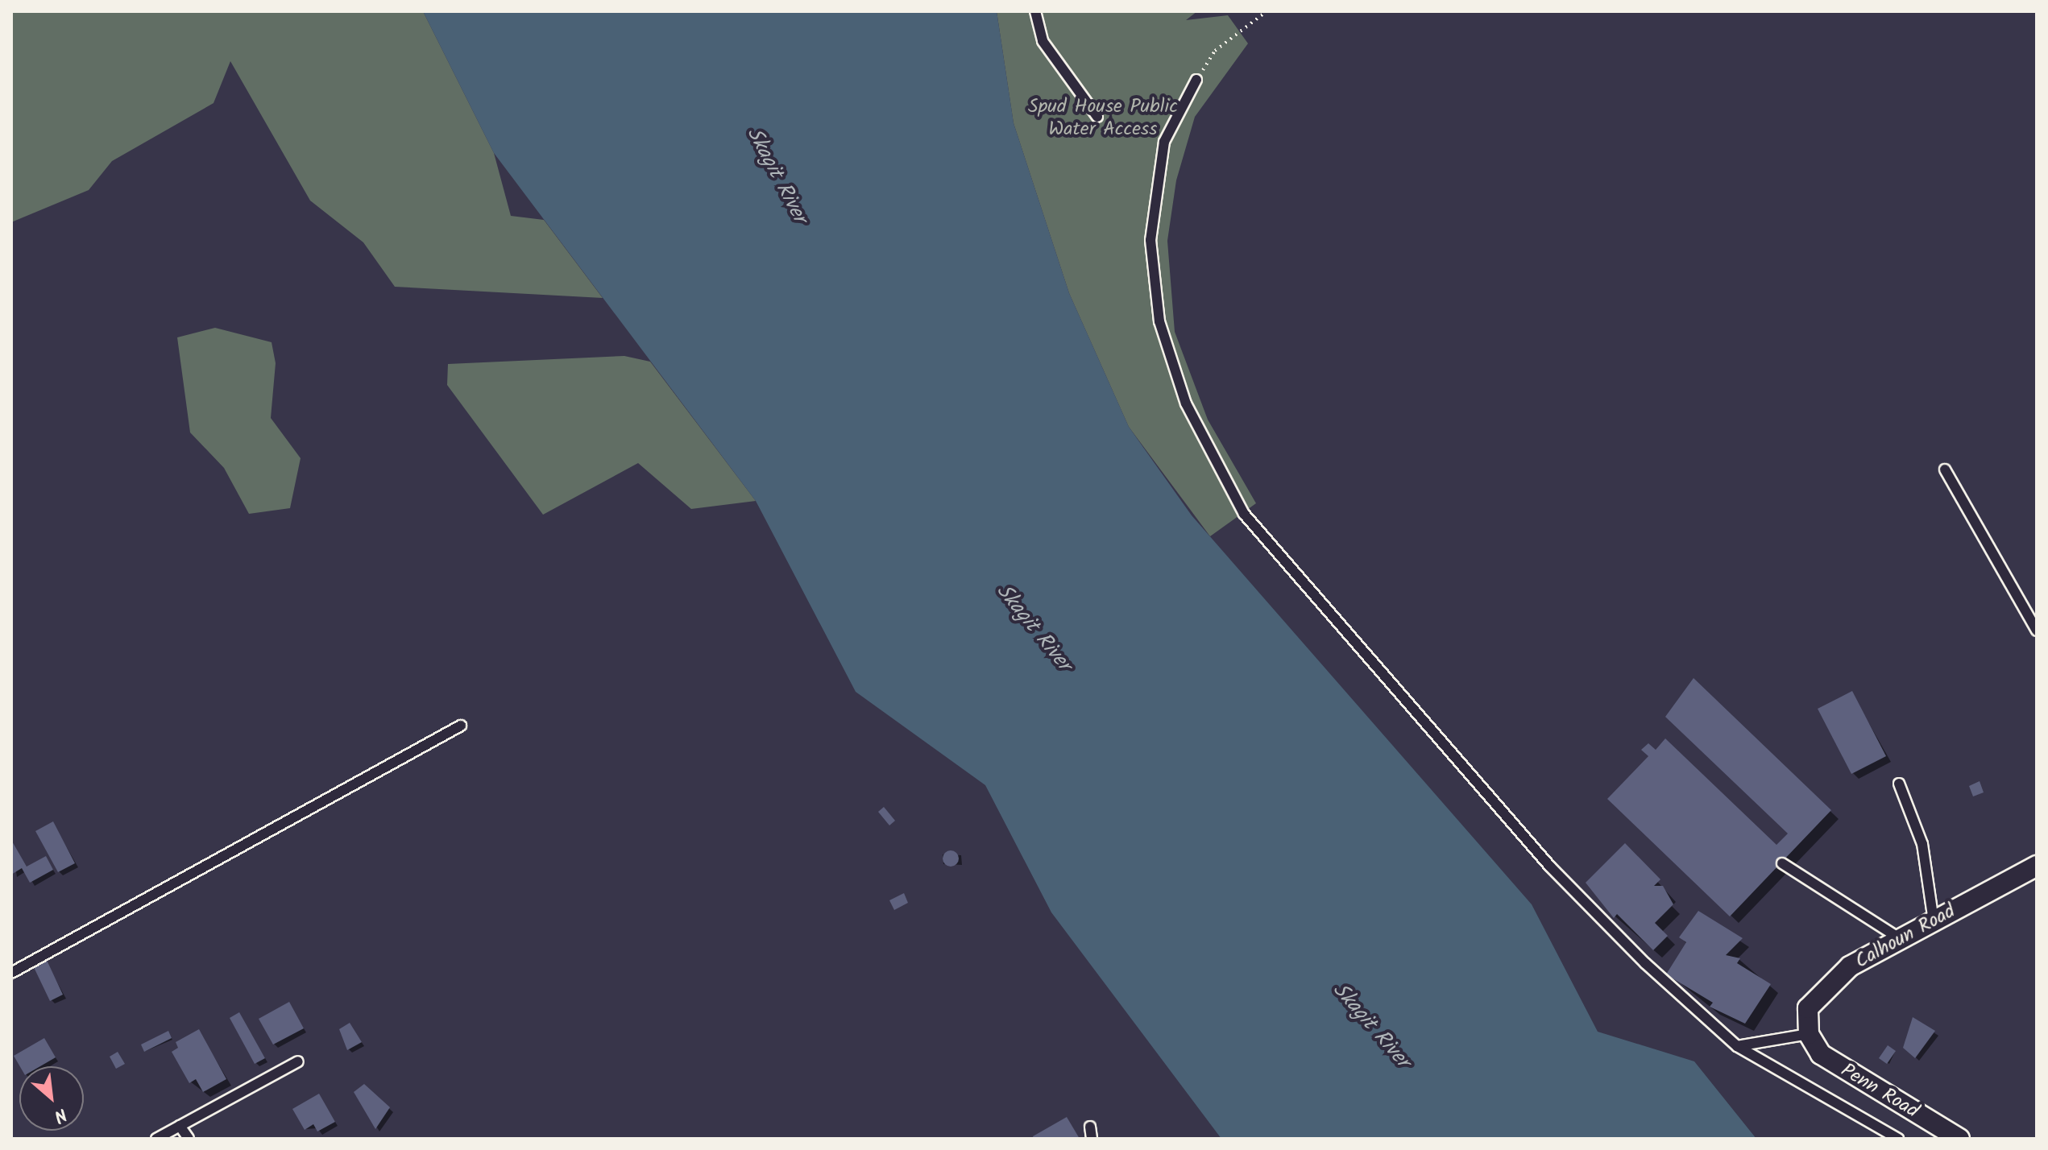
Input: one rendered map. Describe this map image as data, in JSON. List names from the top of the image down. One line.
{"streets":{"street":["Calhoun Road","Penn Road"]},"crossings":[["Calhoun Road","Penn Road"]],"water":["Skagit River"],"parks":["Spud House Public Water Access"],"north":"bottom right"}
